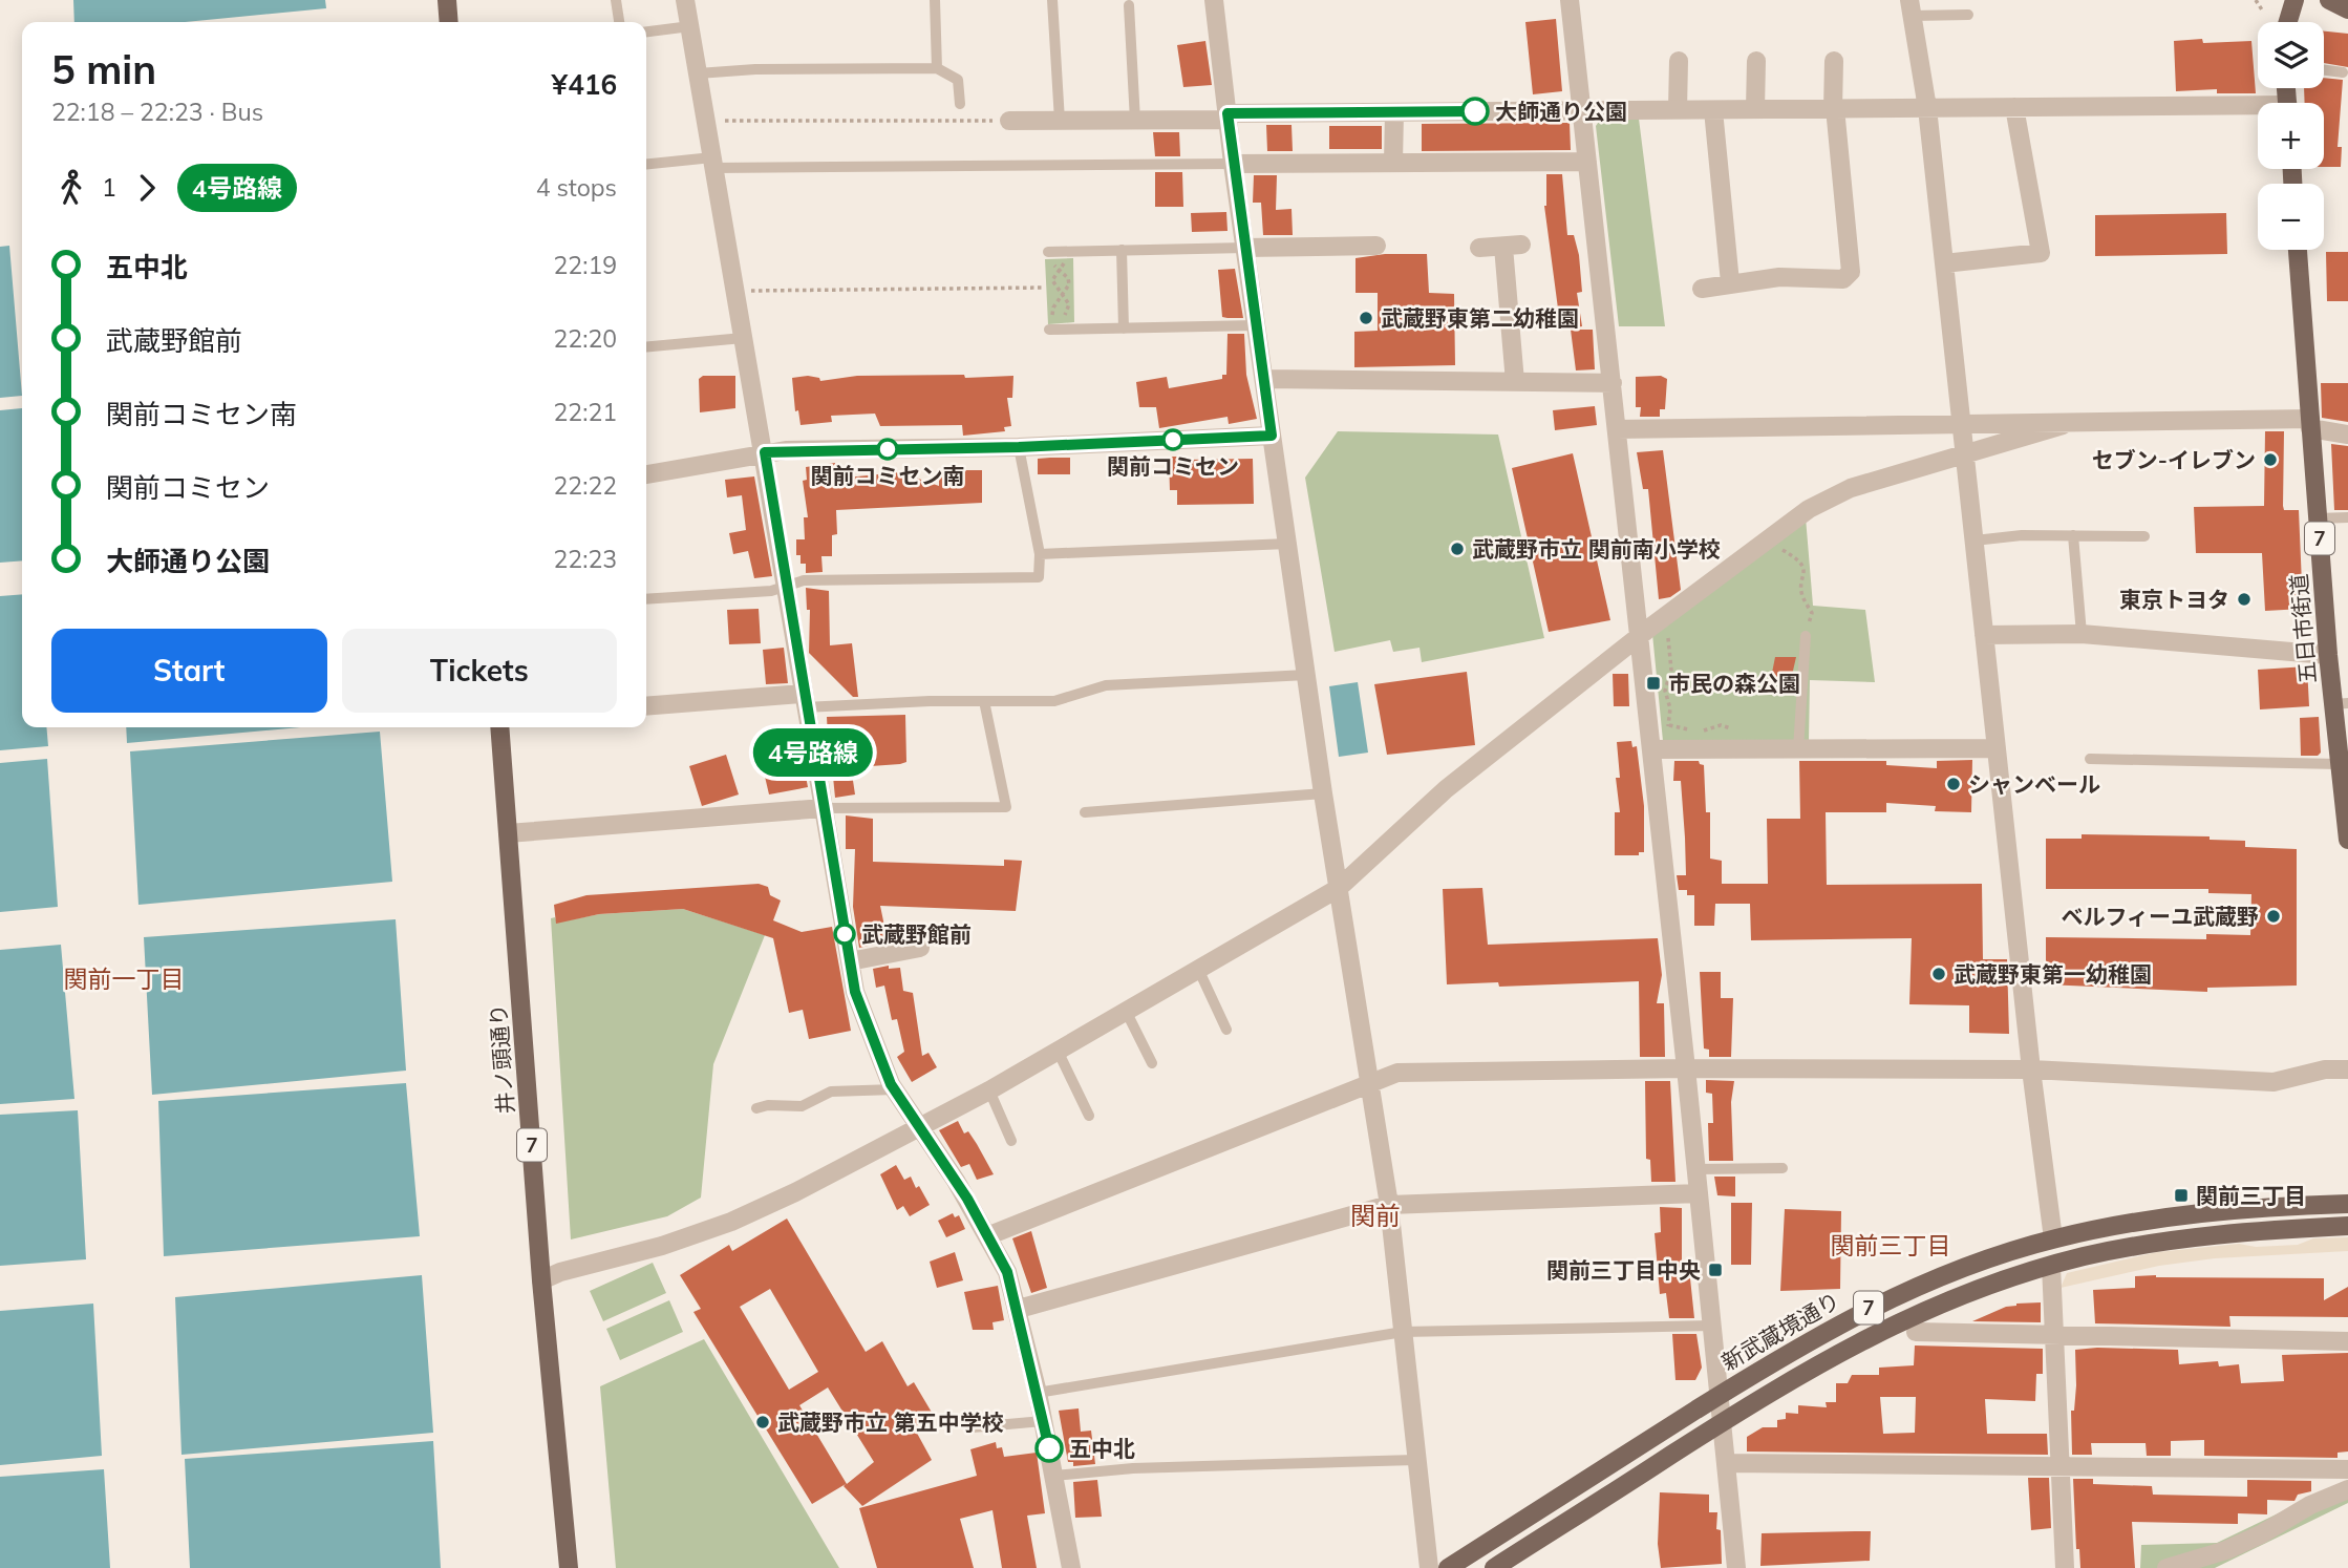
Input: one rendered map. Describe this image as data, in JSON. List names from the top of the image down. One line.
{"streets":{"main road":["7","五日市街道","井ノ頭通り","新武蔵境通り"]},"districts":["関前一丁目","関前","関前三丁目"],"places":{"other":["大師通り公園","武蔵野東第二幼稚園","関前コミセン","関前コミセン南","セブン-イレブン","武蔵野市立 関前南小学校","東京トヨタ","シャンベール","ベルフィーユ武蔵野","武蔵野館前","武蔵野東第一幼稚園","武蔵野市立 第五中学校","五中北"],"transit":["市民の森公園","関前三丁目","関前三丁目中央"]},"lines":["bus line 4号路線"],"page":{"on_map":"4号路線","map_buttons":["+","−"],"heading":["5 min","22:18 – 22:23 · Bus","¥416"],"legs":["1","4号路線","4 stops"],"list":[{"name":"五中北","value":"22:19"},{"name":"武蔵野館前","value":"22:20"},{"name":"関前コミセン南","value":"22:21"},{"name":"関前コミセン","value":"22:22"},{"name":"大師通り公園","value":"22:23"}],"buttons":["Start","Tickets"]}}
